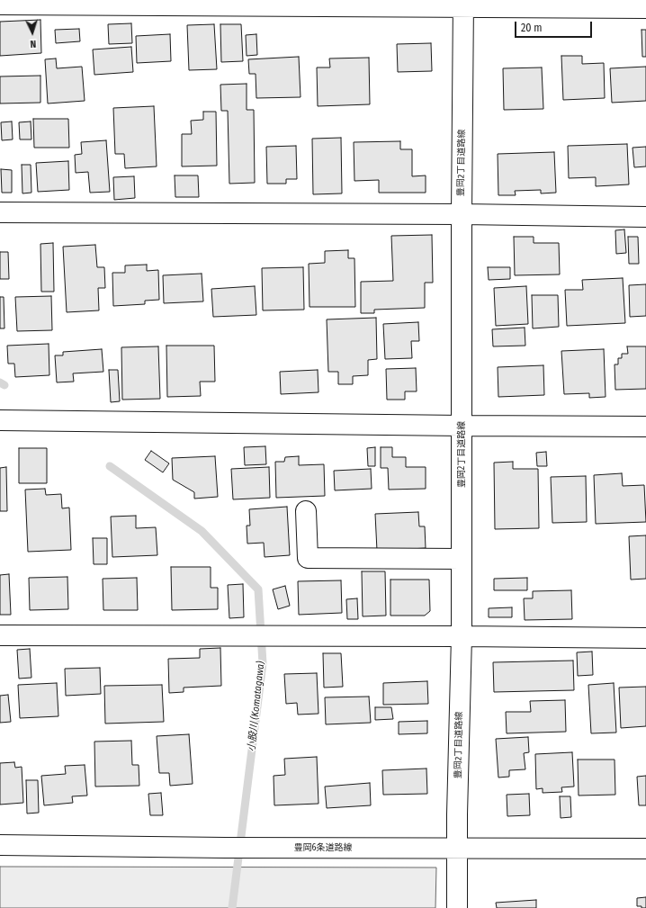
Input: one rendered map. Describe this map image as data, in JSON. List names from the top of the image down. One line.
{"streets":{"street":["豊岡2丁目道路線","豊岡6条道路線"]},"crossings":[["豊岡2丁目道路線","豊岡6条道路線"]],"water":["小股川 (Komatagawa)"],"scale_bar":"20 m","north":"bottom"}
